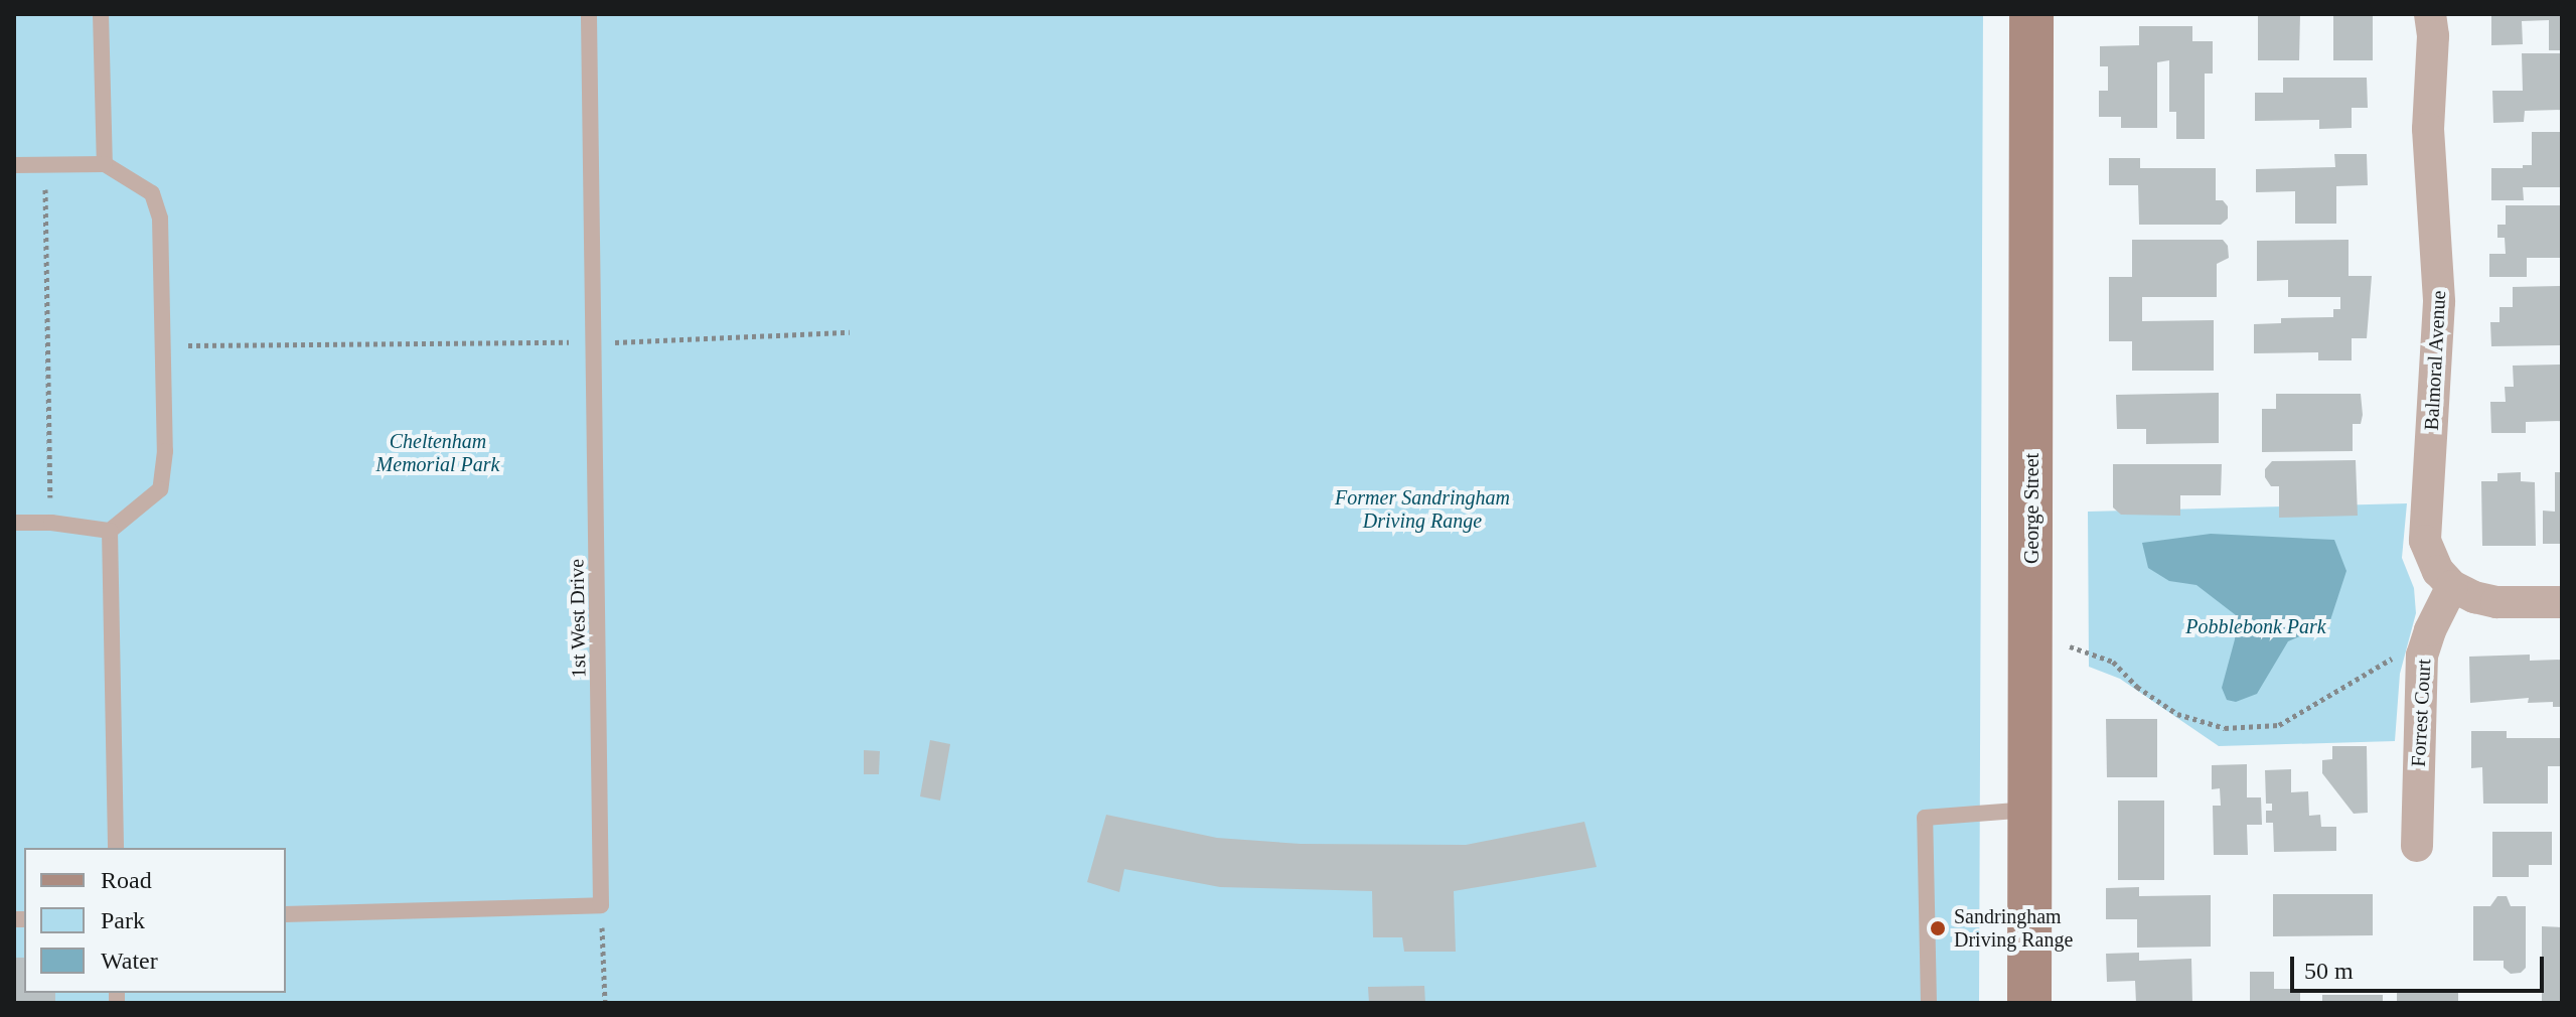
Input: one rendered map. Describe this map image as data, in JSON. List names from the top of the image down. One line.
{"streets":{"street":["Balmoral Avenue","George Street","Forrest Court"],"lane":["1st West Drive"]},"crossings":[["Balmoral Avenue","Forrest Court"]],"parks":["Cheltenham Memorial Park","Former Sandringham Driving Range","Pobblebonk Park"],"places":["Sandringham Driving Range"],"legend":["Road","Park","Water"],"scale_bar":"50 m"}
